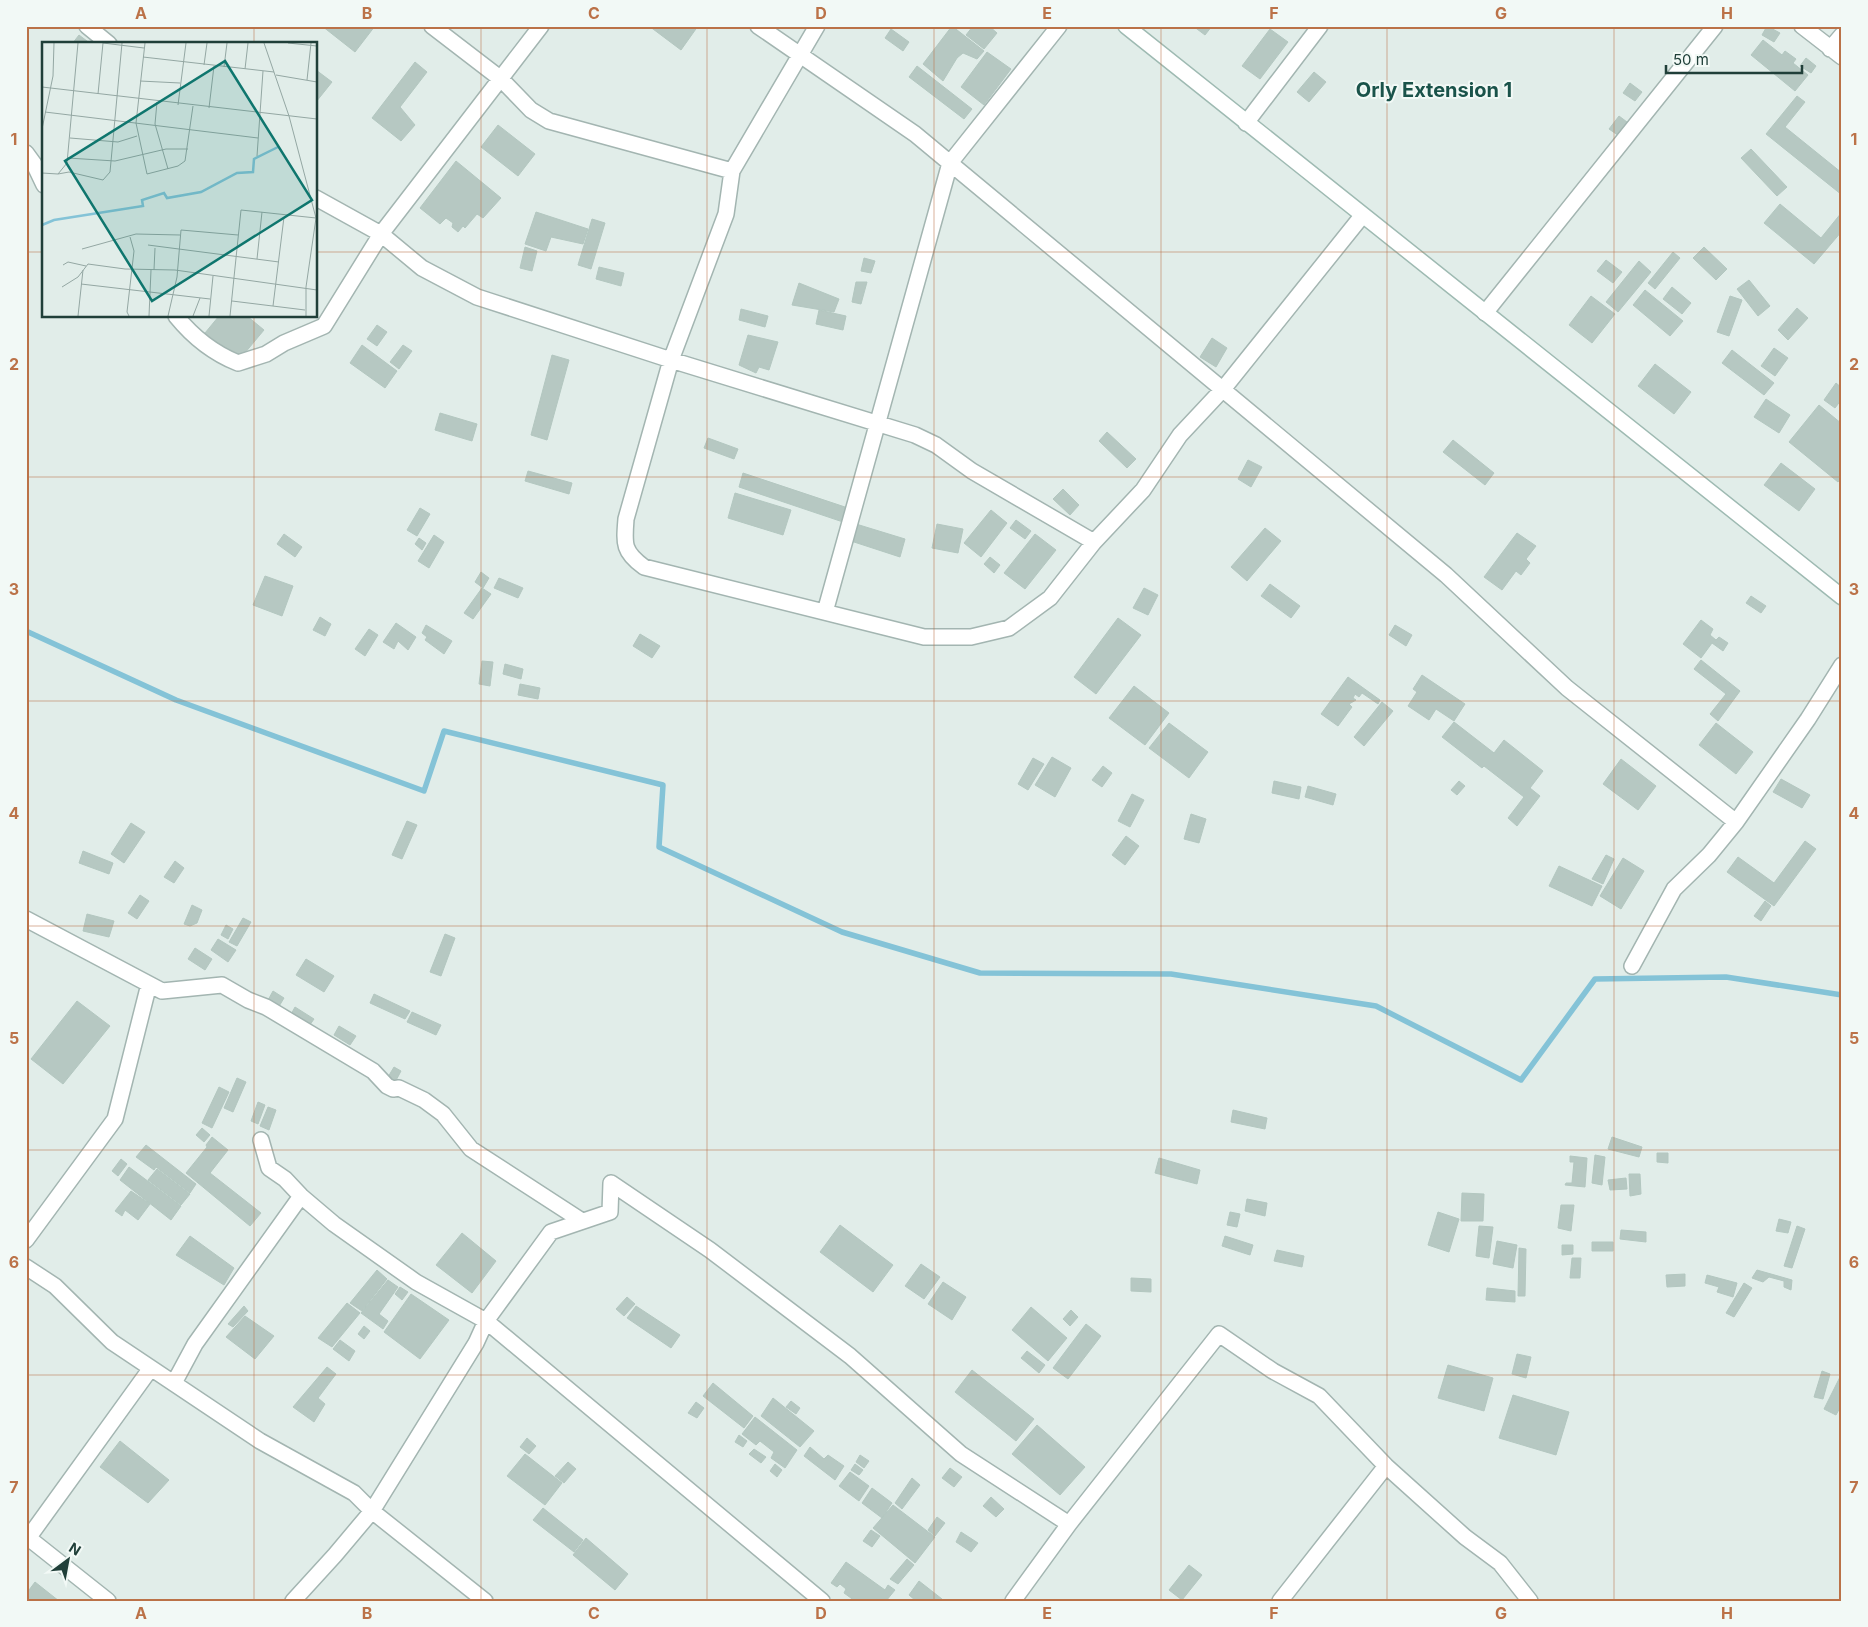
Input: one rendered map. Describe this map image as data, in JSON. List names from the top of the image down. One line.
{"districts":["Orly Extension 1"],"scale_bar":"50 m","north":"top right","grid":{"columns":["A","B","C","D","E","F","G","H"],"rows":["1","2","3","4","5","6","7"]}}
